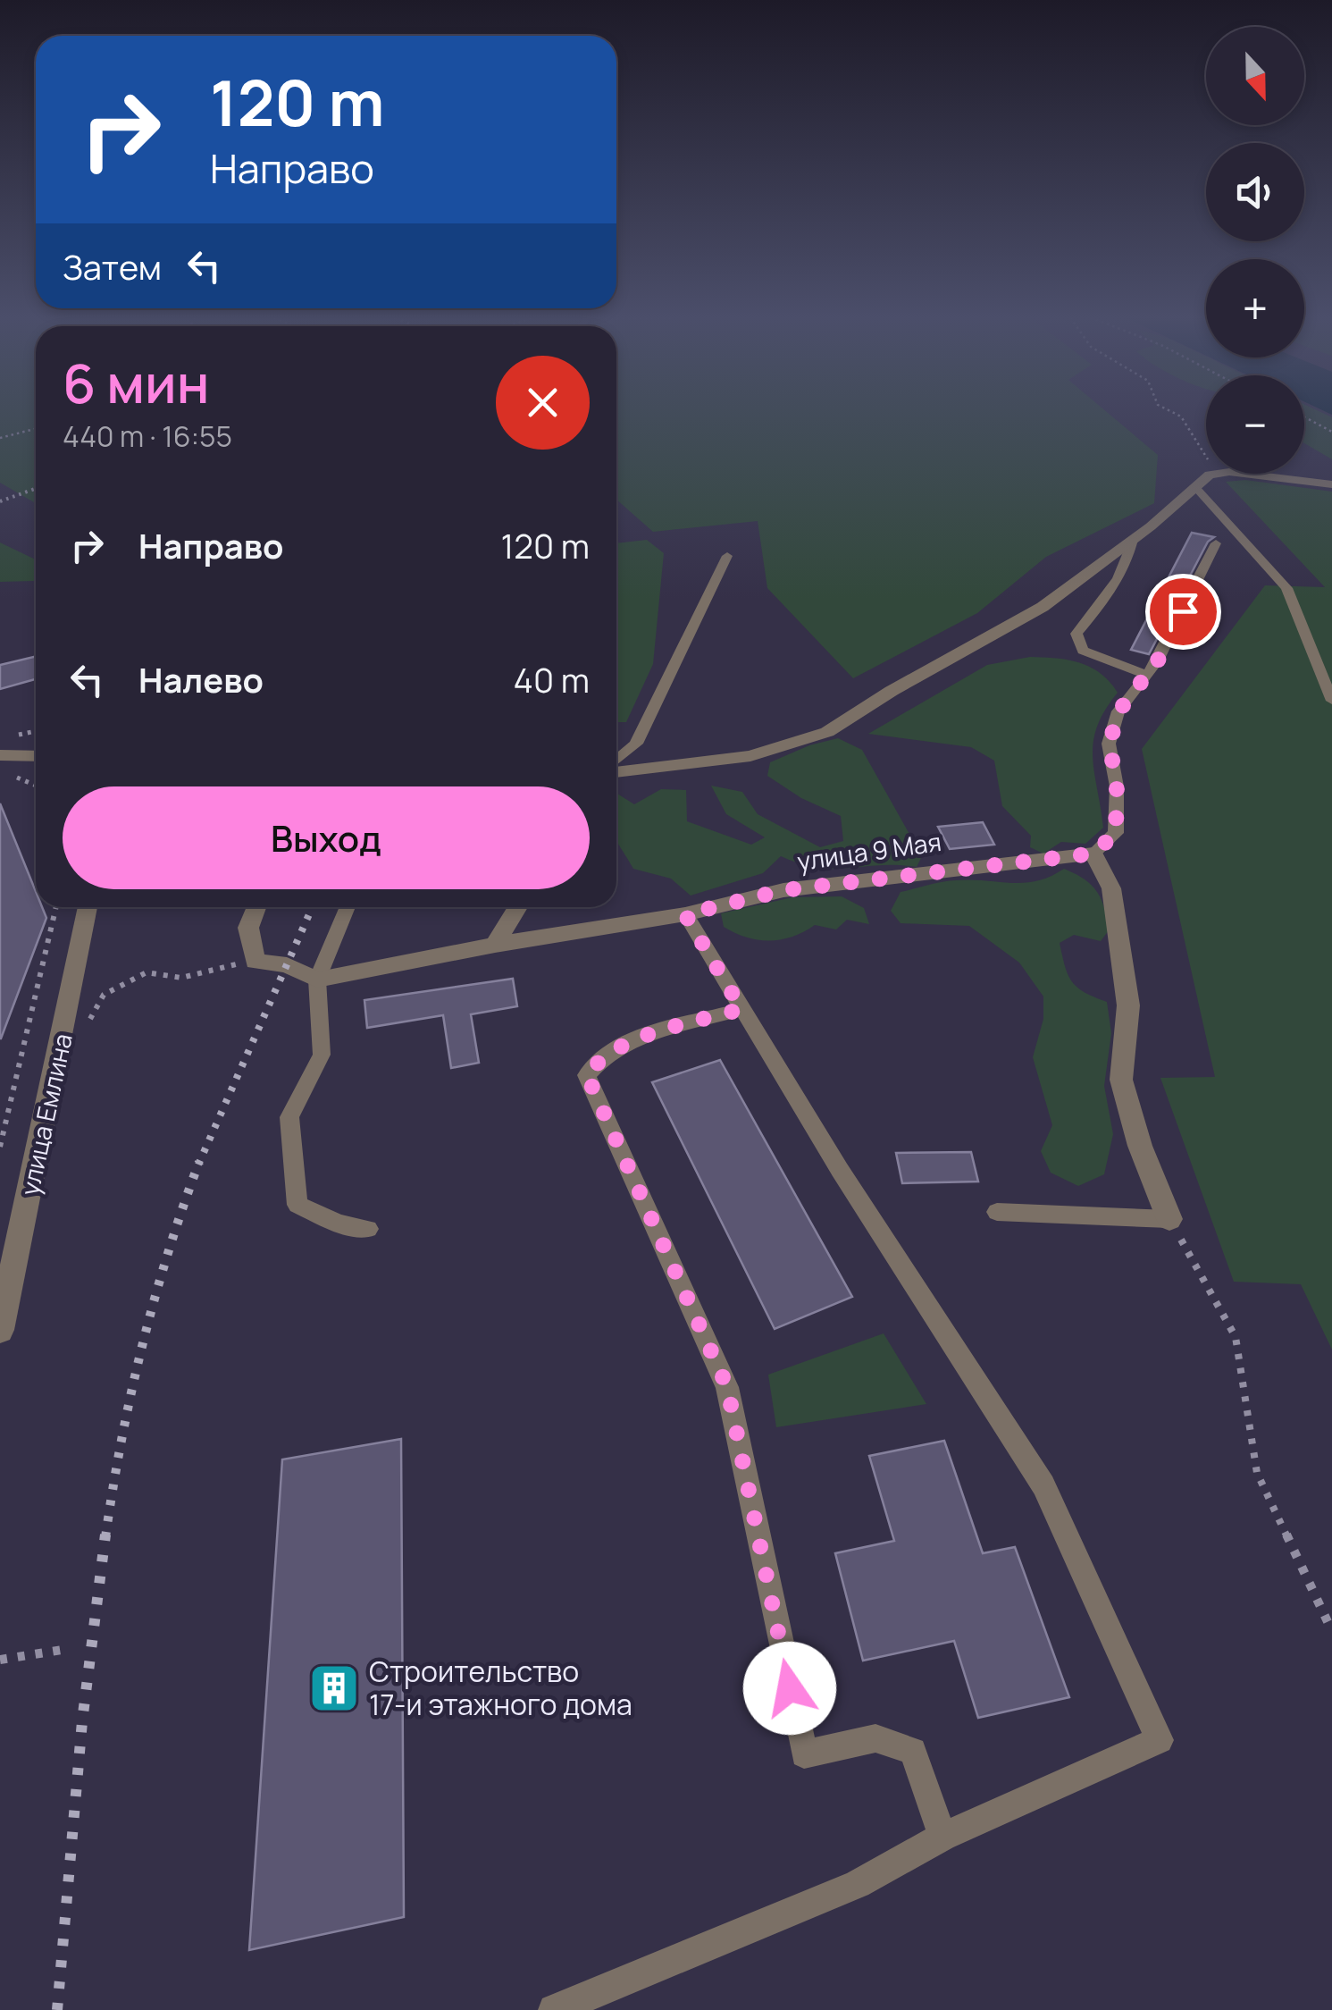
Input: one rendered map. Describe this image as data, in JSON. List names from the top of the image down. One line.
{"streets":{"street":["улица 9 Мая","улица Емлина"]},"places":{"building":["Строительство 17-и этажного дома"]},"north":"bottom","page":{"map_buttons":["+","−"],"turn":["120 m","Направо"],"then":"Затем","heading":["6 мин","440 m · 16:55"],"list":[{"name":"Направо","value":"120 m"},{"name":"Налево","value":"40 m"}],"buttons":"Выход"}}
